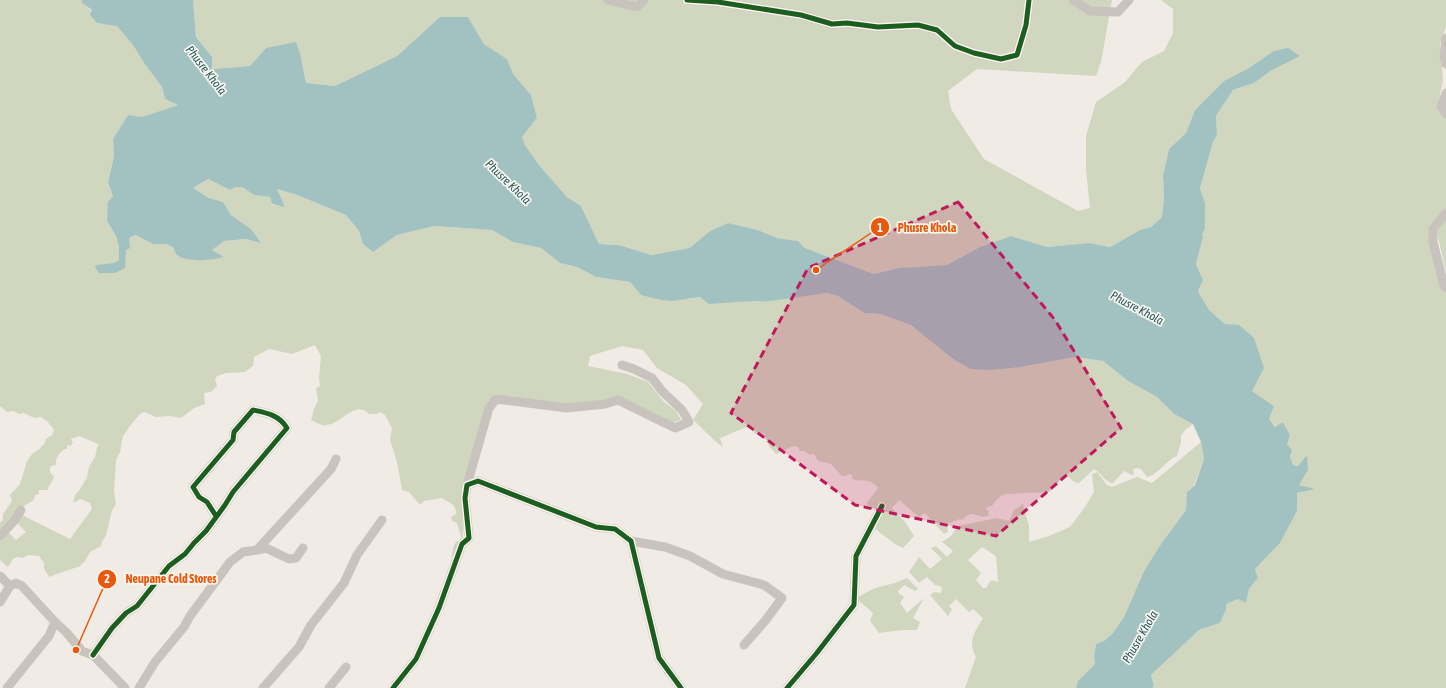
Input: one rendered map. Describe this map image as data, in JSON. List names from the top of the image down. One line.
{"water":["Phusre Khola"],"places":["Phusre Khola","Neupane Cold Stores"]}
